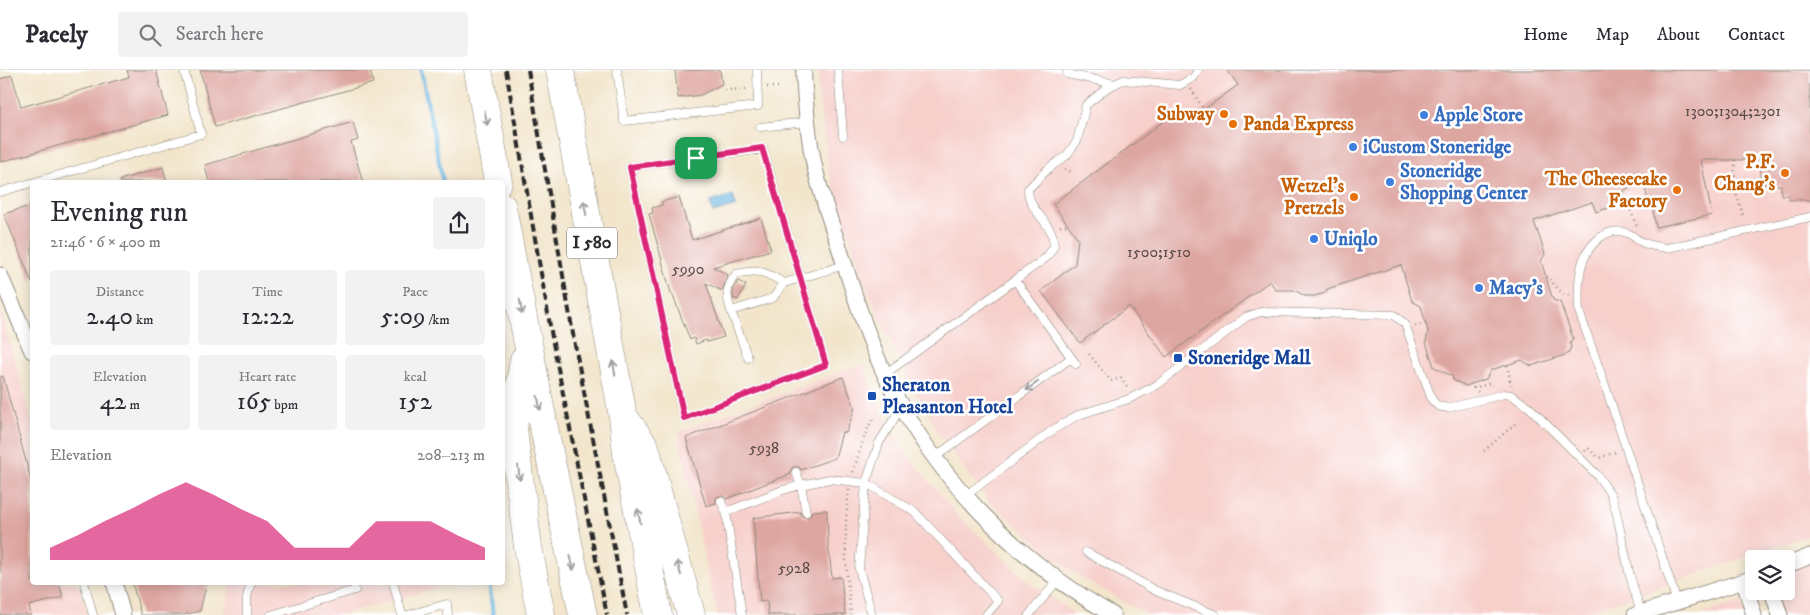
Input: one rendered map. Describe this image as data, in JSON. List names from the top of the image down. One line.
{"streets":{"highway":["I 580"]},"places":{"other":["Subway","Apple Store","Panda Express","iCustom Stoneridge","P.F. Chang's","Stoneridge Shopping Center","The Cheesecake Factory","Wetzel's Pretzels","Uniqlo","Macy's"],"transit":["Stoneridge Mall","Sheraton Pleasanton Hotel"]},"house_numbers":["1300;1304;2301","1500;1510","5990","5938","5928"],"page":{"header":"Pacely","search":"Search here","nav":["Home","Map","About","Contact"],"heading":["Evening run","21:46 · 6 × 400 m"],"stats":[["Distance","2.40 km"],["Time","12:22"],["Pace","5:09 /km"],["Elevation","42 m"],["Heart rate","165 bpm"],["kcal","152"]],"chart":["Elevation","208–213 m"]}}
